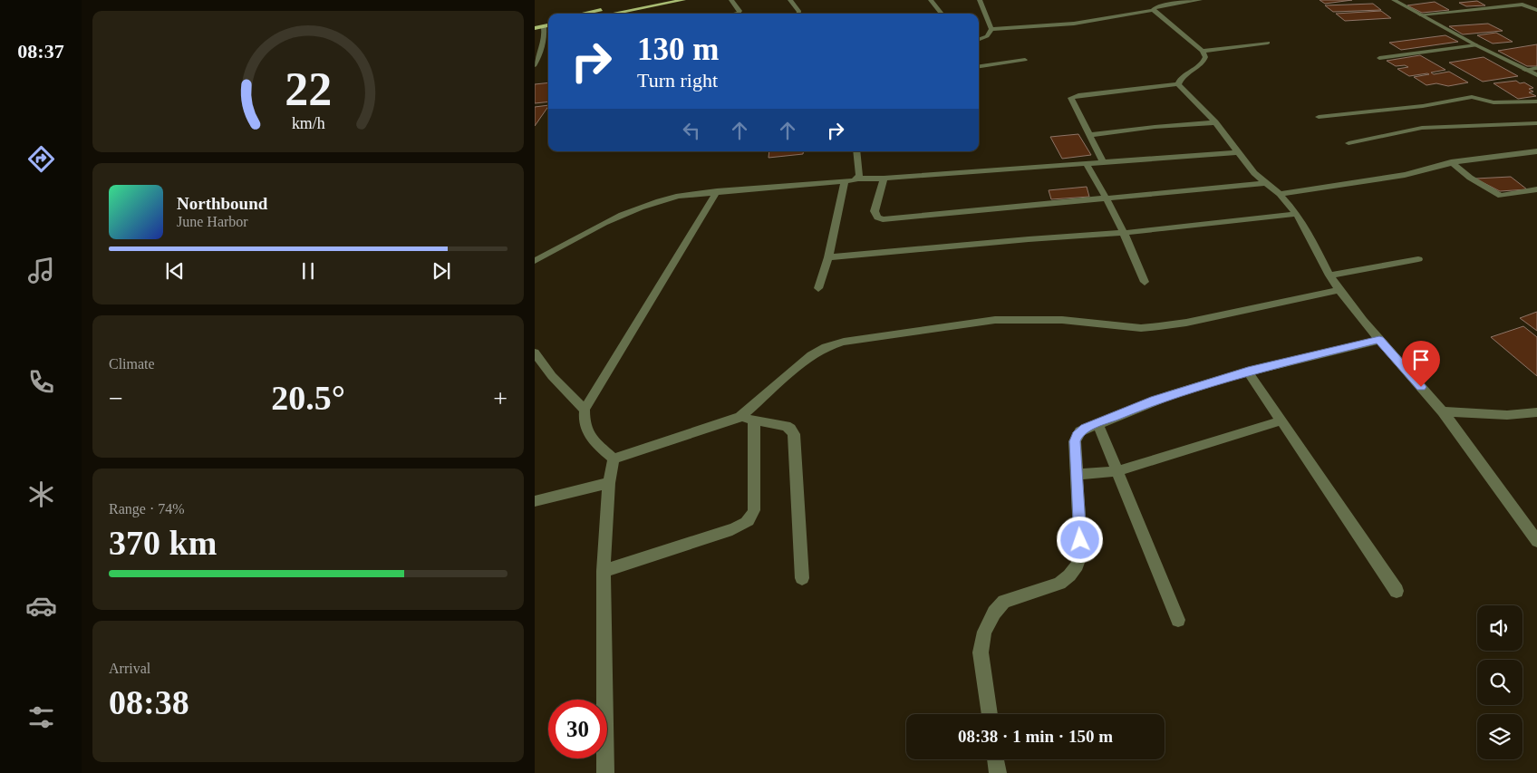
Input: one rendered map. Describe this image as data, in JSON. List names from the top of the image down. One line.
{"page":{"tabs":"08:37","turn":["130 m","Turn right"],"song":["Northbound","June Harbor"],"tile":["Climate",["Range · 74%","370 km"],["Arrival","08:38"]],"heat":["−","20.5°","+"],"limit":"30","trip":"08:38 · 1 min · 150 m","gauge":["22","km/h"]}}
